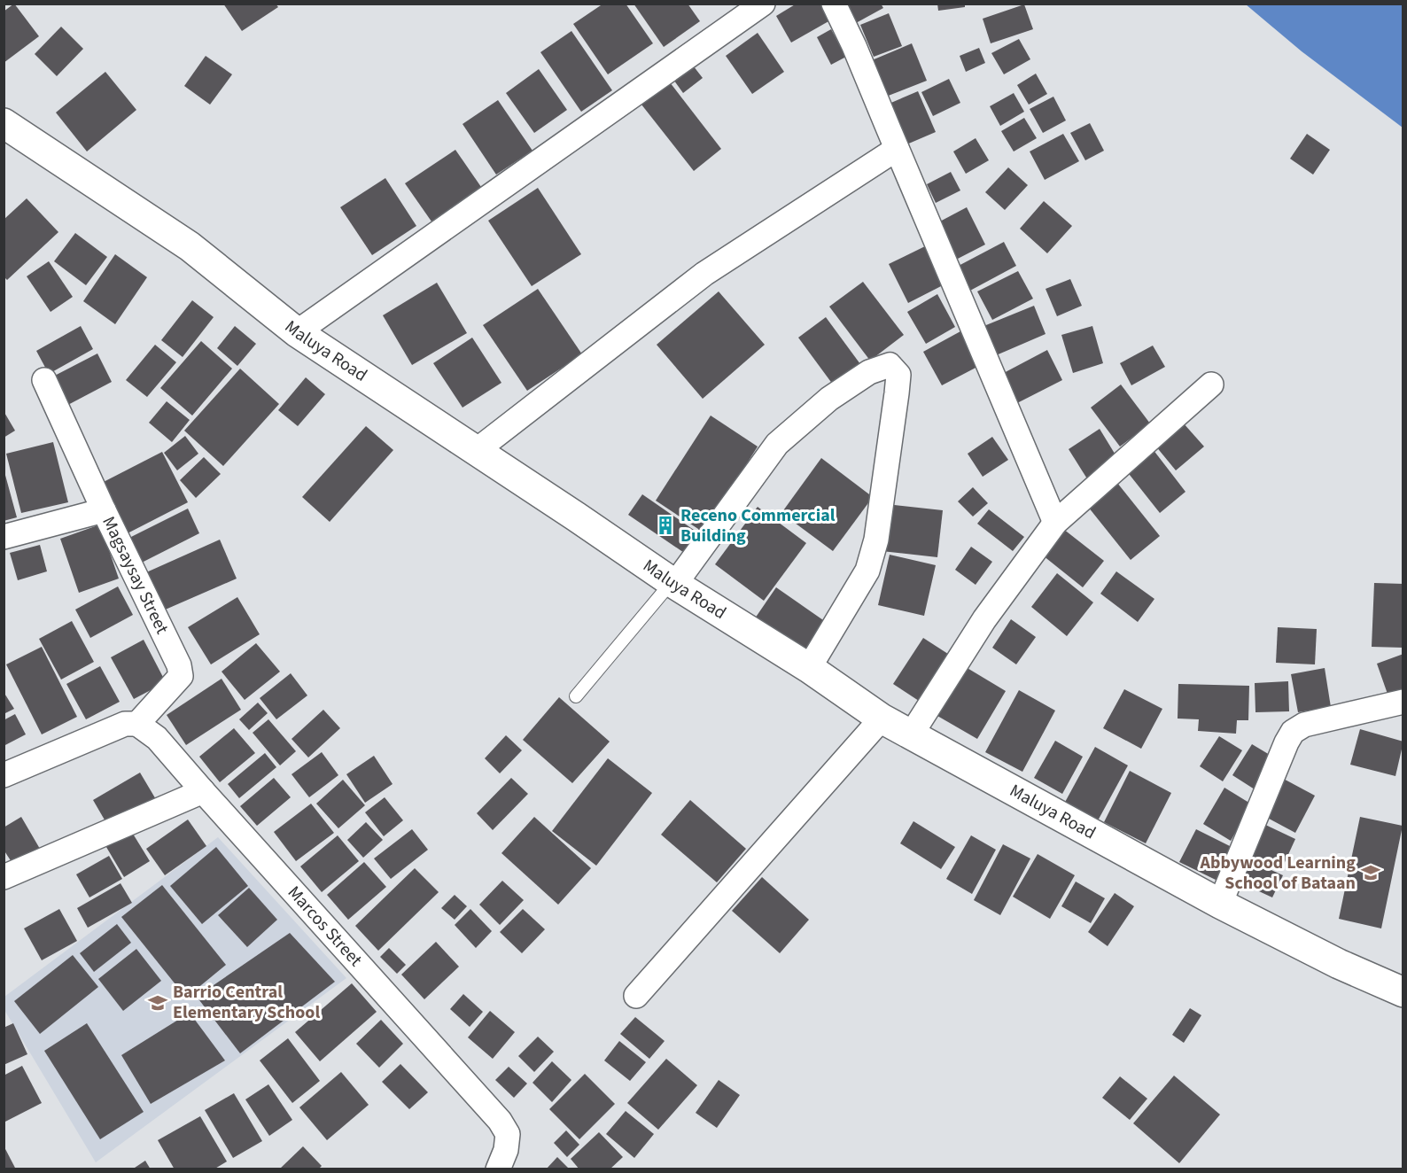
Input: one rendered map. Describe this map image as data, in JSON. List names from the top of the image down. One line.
{"streets":{"street":["Maluya Road","Magsaysay Street","Marcos Street"]},"crossings":[["Magsaysay Street","Marcos Street"]],"places":{"building":["Receno Commercial Building"],"school or university":["Abbywood Learning School of Bataan","Barrio Central Elementary School"]}}
